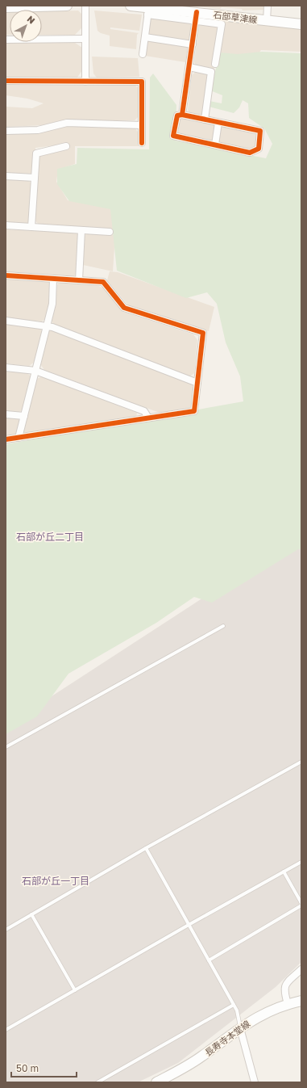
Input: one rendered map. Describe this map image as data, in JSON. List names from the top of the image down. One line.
{"streets":{"main road":["石部草津線","長寿寺本堂線"]},"districts":["石部が丘二丁目","石部が丘一丁目"],"scale_bar":"50 m","north":"top right"}
